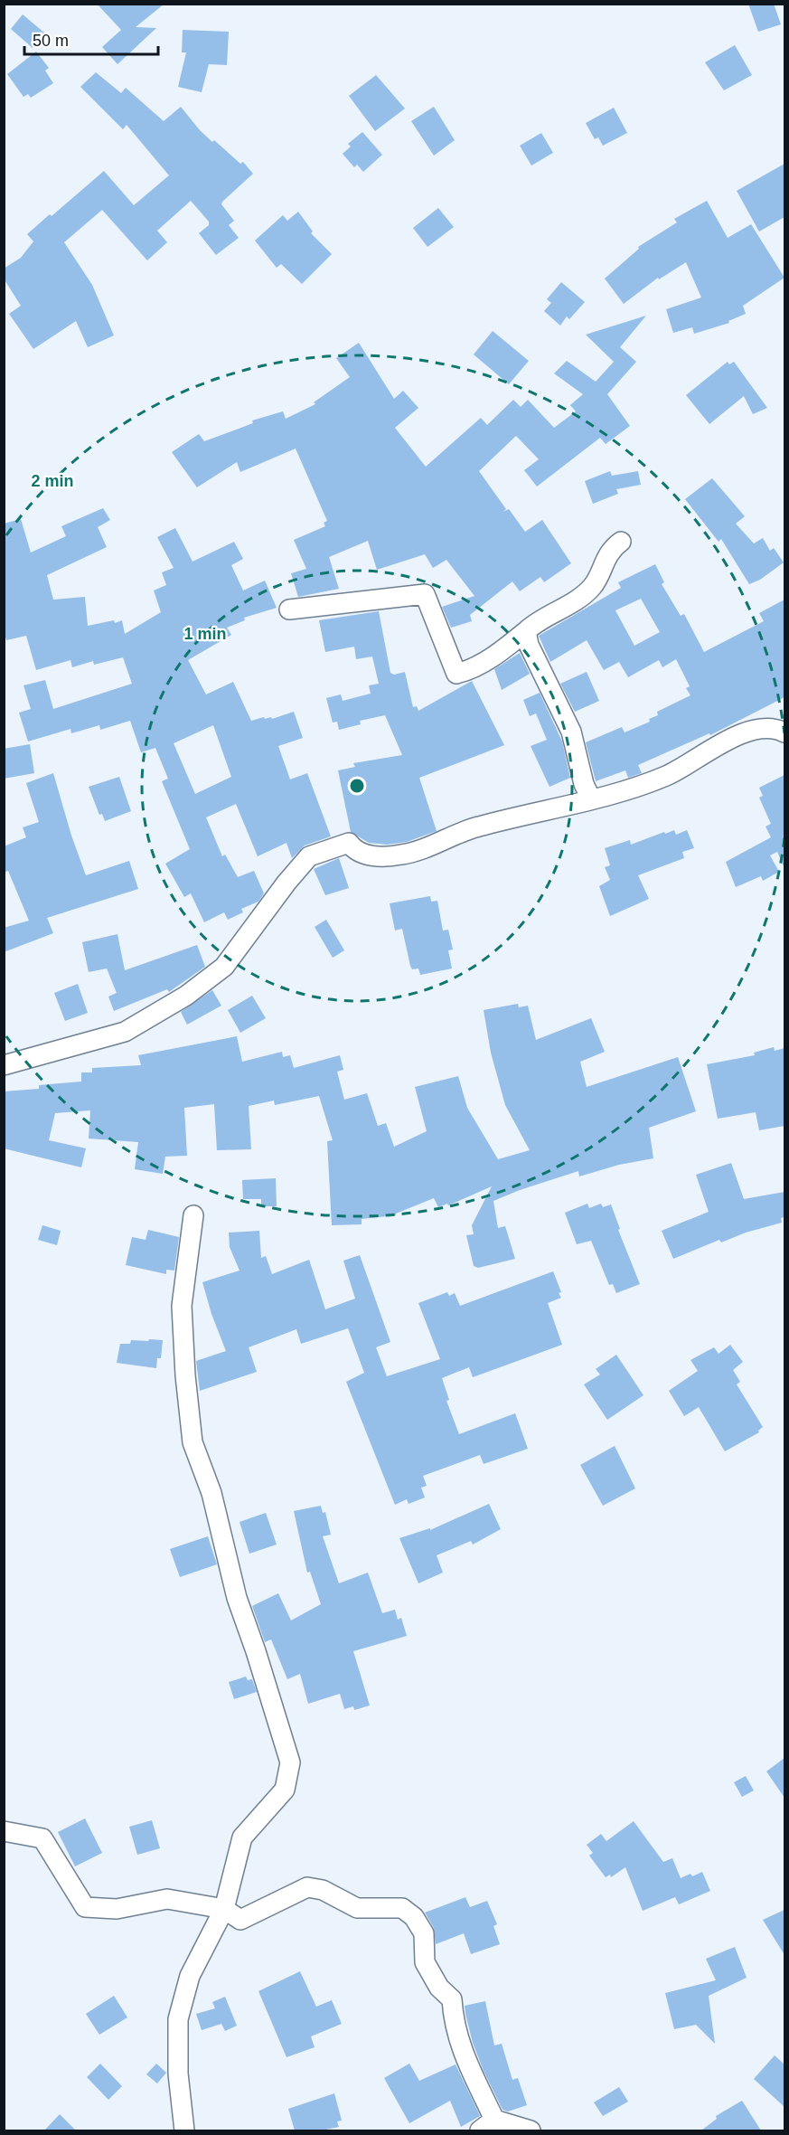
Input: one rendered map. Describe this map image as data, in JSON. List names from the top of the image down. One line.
{"scale_bar":"50 m","rings":["2 min","1 min"]}
